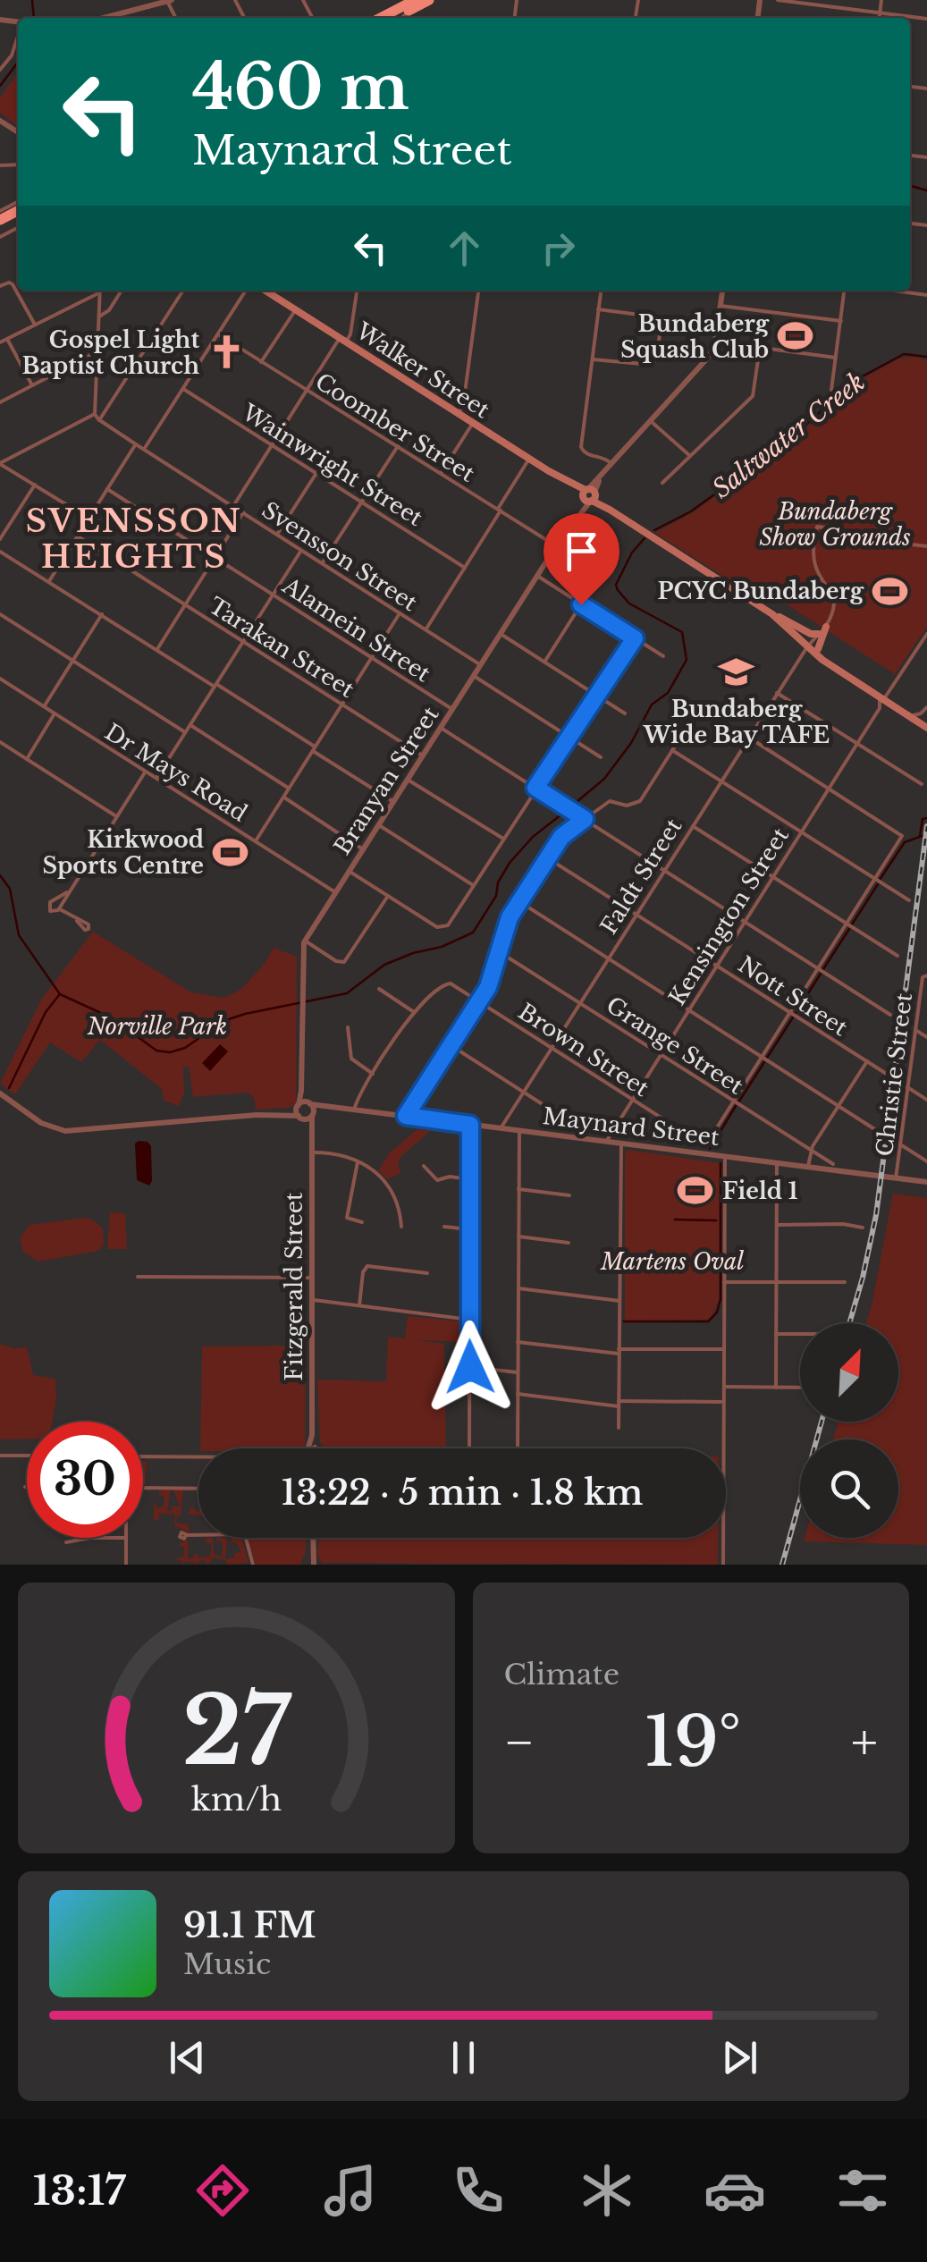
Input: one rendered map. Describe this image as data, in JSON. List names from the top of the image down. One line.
{"streets":{"main road":["Walker Street"],"street":["Coomber Street","Wainwright Street","Svensson Street","Alamein Street","Tarakan Street","Dr Mays Road","Branyan Street","Faldt Street","Kensington Street","Nott Street","Grange Street","Brown Street","Christie Street","Maynard Street","Fitzgerald Street"]},"crossings":[["Walker Street","Branyan Street"],["Walker Street","Faldt Street"],["Walker Street","Kensington Street"],["Coomber Street","Branyan Street"],["Svensson Street","Branyan Street"],["Alamein Street","Branyan Street"],["Tarakan Street","Branyan Street"],["Dr Mays Road","Branyan Street"],["Branyan Street","Maynard Street"],["Branyan Street","Fitzgerald Street"],["Faldt Street","Nott Street"],["Faldt Street","Grange Street"],["Faldt Street","Brown Street"],["Faldt Street","Maynard Street"],["Kensington Street","Nott Street"],["Kensington Street","Grange Street"],["Kensington Street","Brown Street"],["Kensington Street","Maynard Street"],["Grange Street","Brown Street"],["Christie Street","Maynard Street"],["Maynard Street","Fitzgerald Street"]],"districts":["SVENSSON HEIGHTS"],"water":["Saltwater Creek"],"parks":["Bundaberg Show Grounds","Norville Park","Martens Oval"],"places":{"sports":["Bundaberg Squash Club","PCYC Bundaberg","Kirkwood Sports Centre","Field 1"],"church":["Gospel Light Baptist Church"],"school or university":["Bundaberg Wide Bay TAFE"]},"north":"top right","page":{"turn":["460 m","Maynard Street"],"limit":"30","trip":"13:22 · 5 min · 1.8 km","tile":"Climate","heat":["−","19°","+"],"song":["91.1 FM","Music"],"tabs":"13:17","gauge":["27","km/h"]}}
